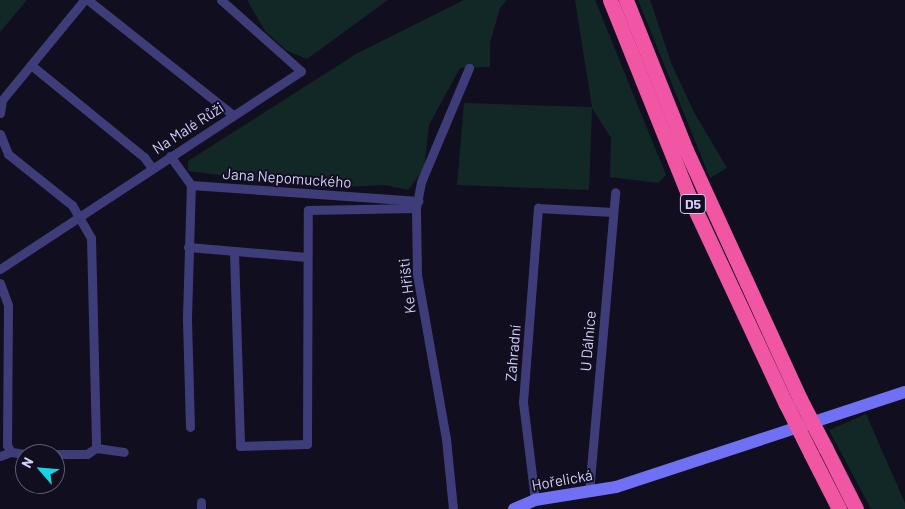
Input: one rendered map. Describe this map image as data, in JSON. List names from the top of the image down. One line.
{"streets":{"highway":["D5"],"main road":["Hořelická"],"street":["Na Malé Růži","Jana Nepomuckého","Ke Hřišti","U Dálnice","Zahradní"]},"crossings":[["Jana Nepomuckého","Ke Hřišti"],["U Dálnice","Zahradní"],["U Dálnice","Hořelická"],["Zahradní","Hořelická"]],"north":"top left"}
